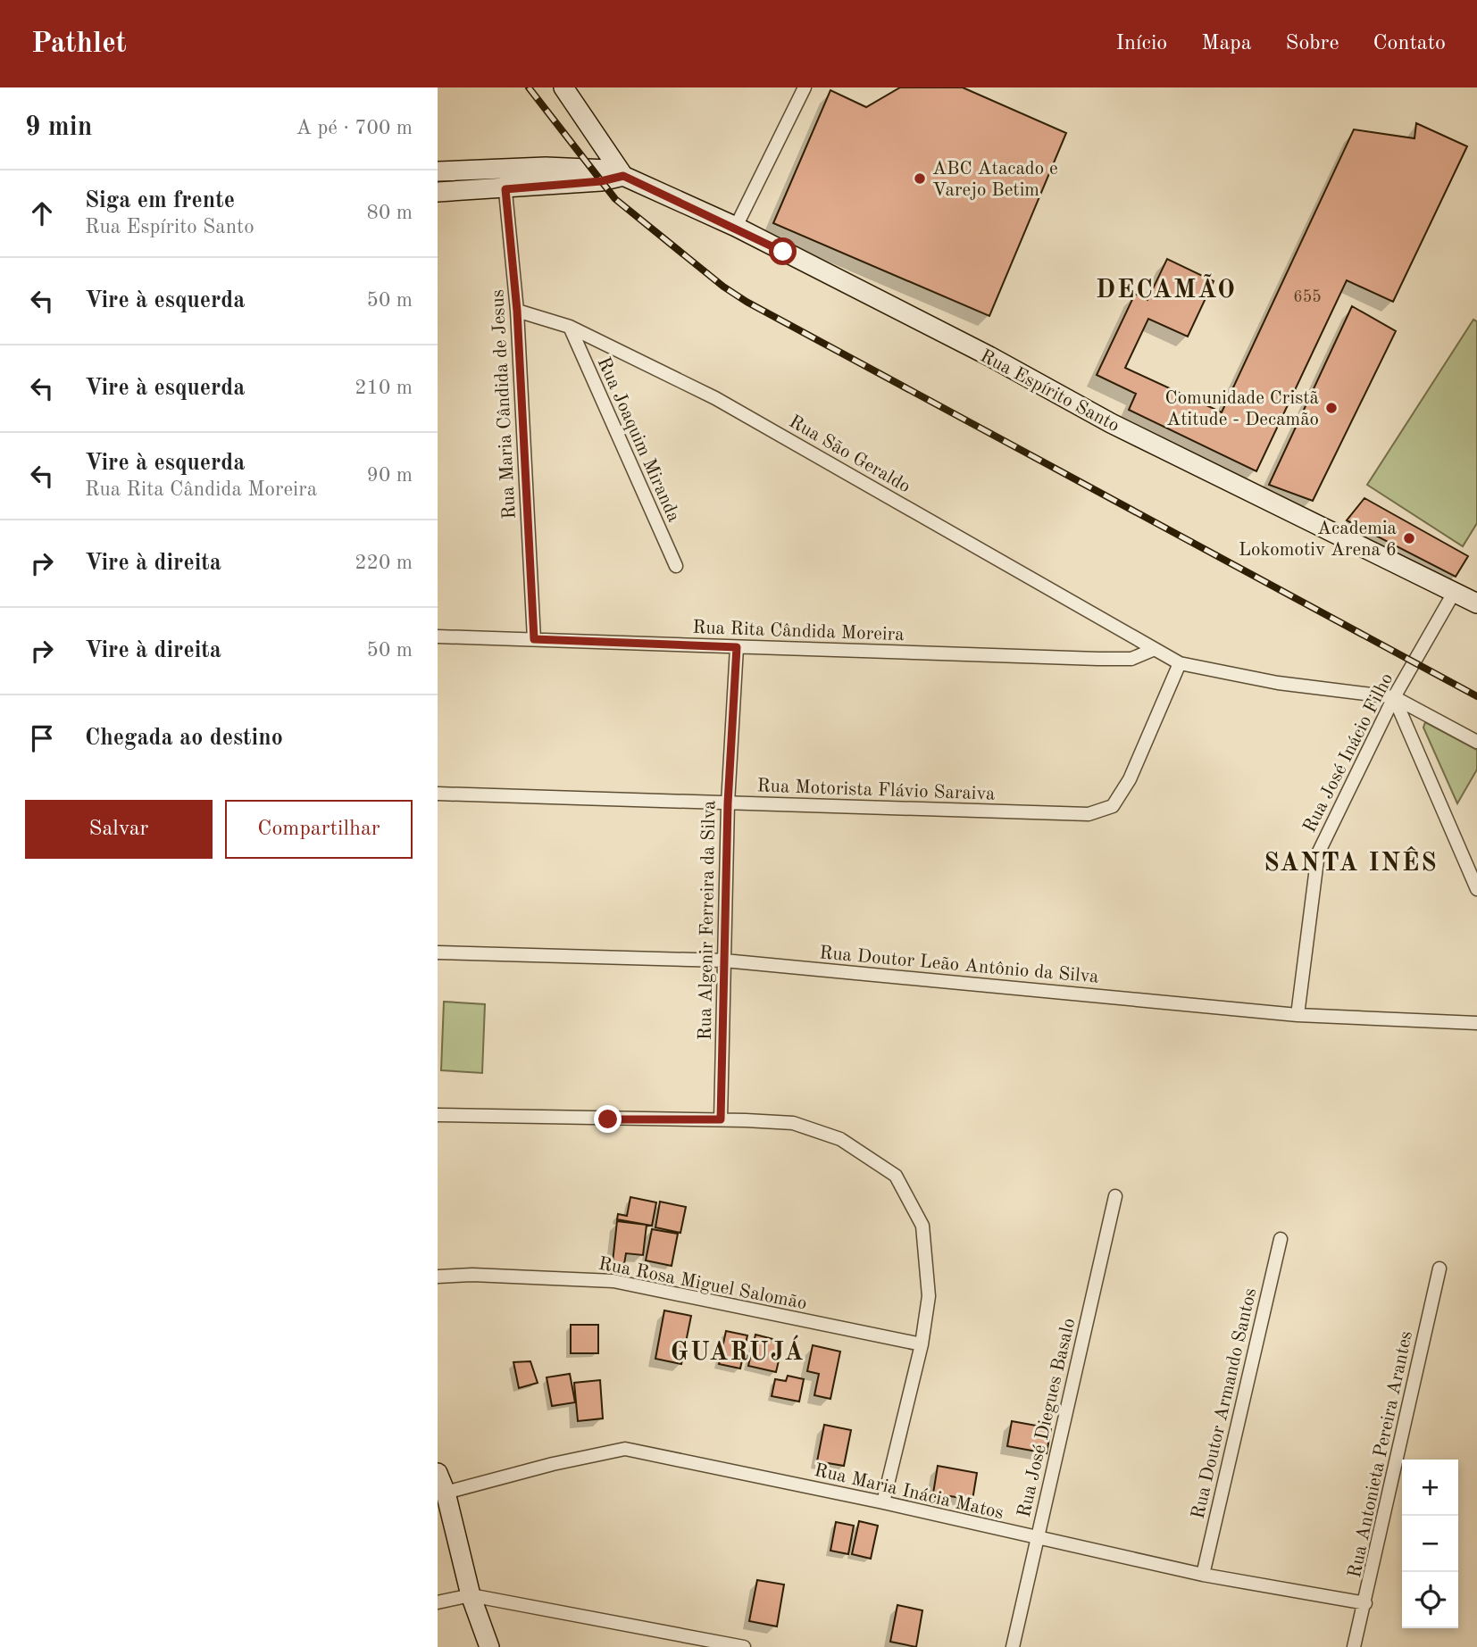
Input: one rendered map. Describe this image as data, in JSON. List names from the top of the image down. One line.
{"streets":{"street":["Rua Espírito Santo","Rua Maria Cândida de Jesus","Rua Joaquim Miranda","Rua São Geraldo","Rua Rita Cândida Moreira","Rua José Inácio Filho","Rua Motorista Flávio Saraiva","Rua Algenir Ferreira da Silva","Rua Doutor Leão Antônio da Silva","Rua Rosa Miguel Salomão","Rua Doutor Armando Santos","Rua José Diegues Basalo","Rua Antonieta Pereira Arantes","Rua Maria Inácia Matos"]},"crossings":[["Rua Espírito Santo","Rua José Inácio Filho"],["Rua Maria Cândida de Jesus","Rua São Geraldo"],["Rua Maria Cândida de Jesus","Rua Rita Cândida Moreira"],["Rua Joaquim Miranda","Rua São Geraldo"],["Rua São Geraldo","Rua Rita Cândida Moreira"],["Rua São Geraldo","Rua José Inácio Filho"],["Rua São Geraldo","Rua Motorista Flávio Saraiva"],["Rua Rita Cândida Moreira","Rua Algenir Ferreira da Silva"],["Rua José Inácio Filho","Rua Doutor Leão Antônio da Silva"],["Rua Motorista Flávio Saraiva","Rua Algenir Ferreira da Silva"],["Rua Algenir Ferreira da Silva","Rua Doutor Leão Antônio da Silva"],["Rua Doutor Armando Santos","Rua Maria Inácia Matos"],["Rua José Diegues Basalo","Rua Maria Inácia Matos"],["Rua Antonieta Pereira Arantes","Rua Maria Inácia Matos"]],"districts":["DECAMÃO","SANTA INÊS","GUARUJÁ"],"places":["ABC Atacado e Varejo Betim","Comunidade Cristã Atitude - Decamão","Academia Lokomotiv Arena 6"],"house_numbers":["655"],"page":{"header":"Pathlet","nav":["Início","Mapa","Sobre","Contato"],"heading":["9 min","A pé · 700 m"],"list":[["Siga em frente","Rua Espírito Santo","80 m"],["Vire à esquerda","50 m"],["Vire à esquerda","210 m"],["Vire à esquerda","Rua Rita Cândida Moreira","90 m"],["Vire à direita","220 m"],["Vire à direita","50 m"],"Chegada ao destino"],"buttons":["Salvar","Compartilhar"],"map_buttons":["+","−"]}}
